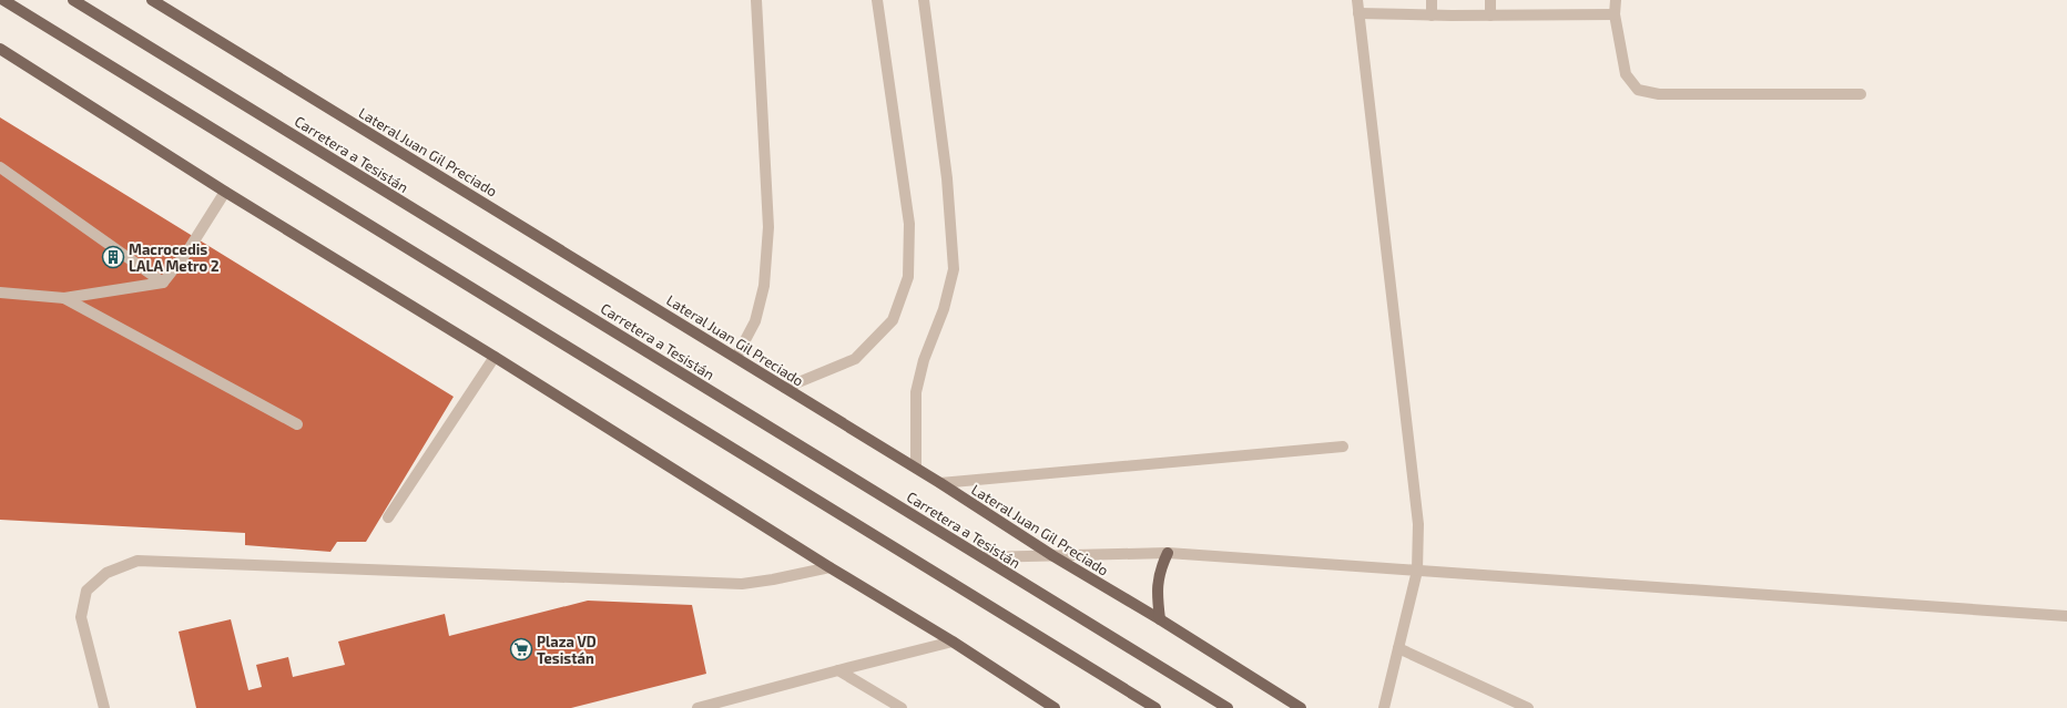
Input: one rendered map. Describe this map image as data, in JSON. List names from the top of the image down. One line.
{"streets":{"main road":["Lateral Juan Gil Preciado","Carretera a Tesistán"]},"places":{"building":["Macrocedis LALA Metro 2"],"supermarket":["Plaza VD Tesistán"]}}
